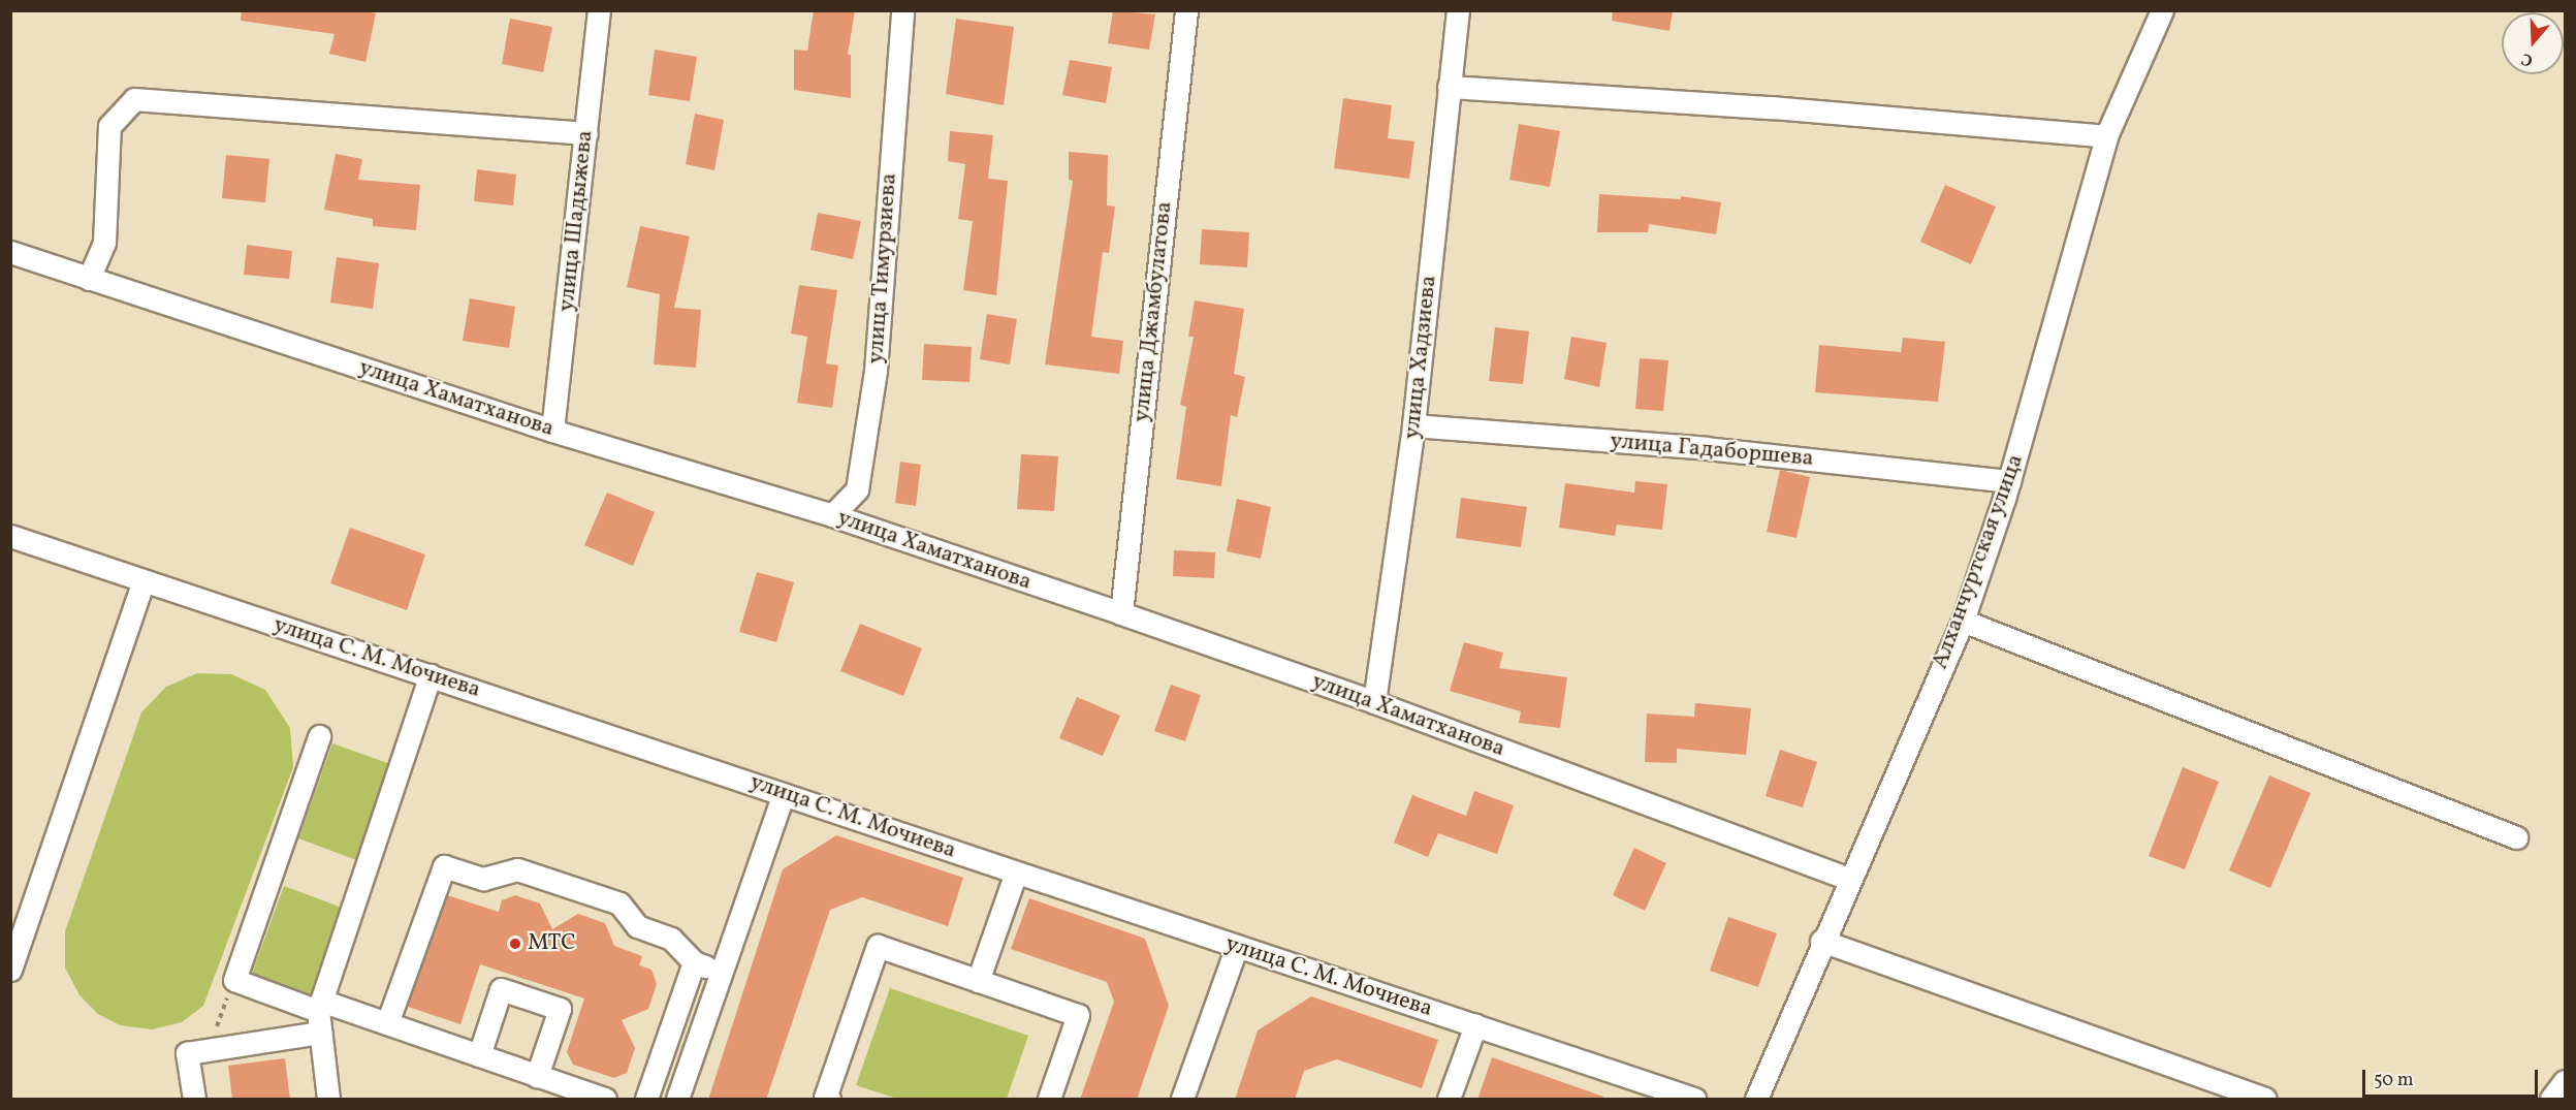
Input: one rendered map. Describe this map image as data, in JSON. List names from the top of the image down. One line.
{"streets":{"street":["улица Шадыжева","улица Тимурзиева","улица Джамбулатова","улица Хадзиева","улица Хаматханова","улица Гадаборшева","Алханчуртская улица","улица С. М. Мочиева"]},"crossings":[["улица Шадыжева","улица Хаматханова"],["улица Тимурзиева","улица Хаматханова"],["улица Джамбулатова","улица Хаматханова"],["улица Хадзиева","улица Хаматханова"],["улица Хадзиева","улица Гадаборшева"],["улица Хаматханова","Алханчуртская улица"],["улица Гадаборшева","Алханчуртская улица"]],"places":["МТС"],"scale_bar":"50 m","north":"bottom"}
